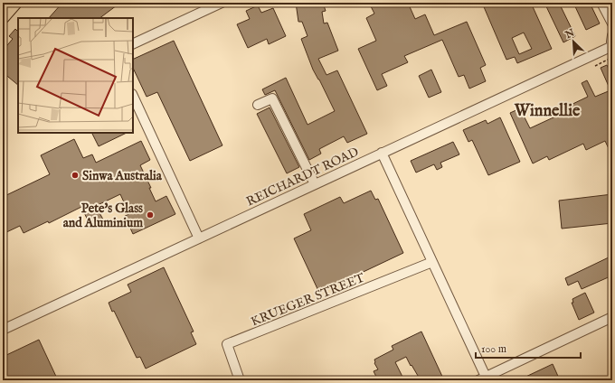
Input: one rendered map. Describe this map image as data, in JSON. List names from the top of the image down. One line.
{"streets":{"street":["REICHARDT ROAD","KRUEGER STREET"]},"districts":["Winnellie"],"places":["Sinwa Australia","Pete's Glass and Aluminium"],"scale_bar":"100 m","north":"top left"}
